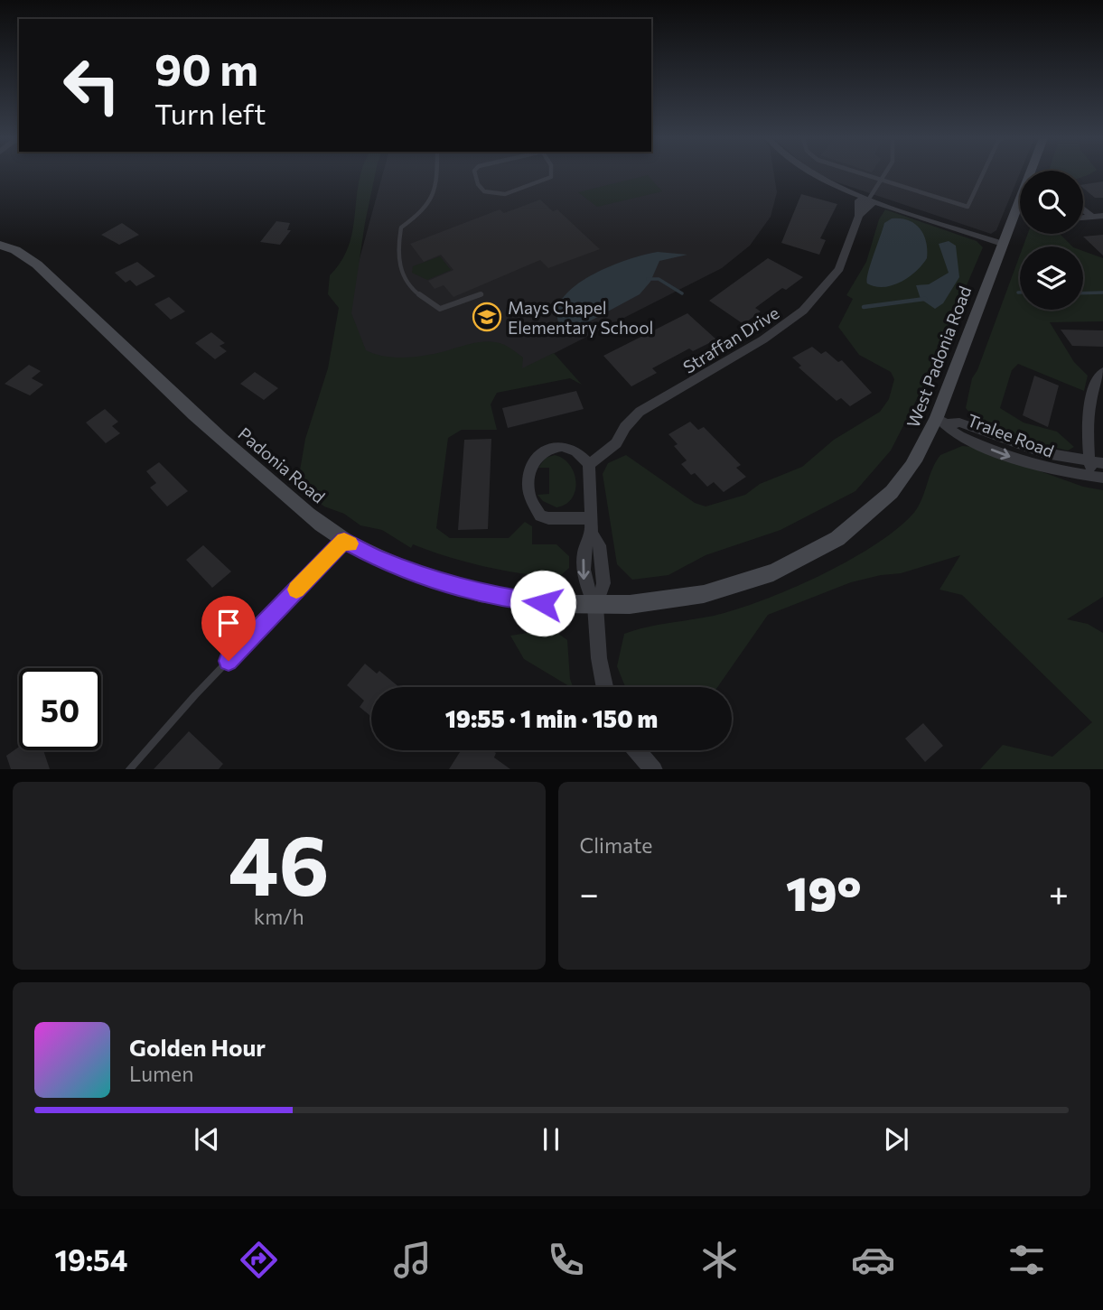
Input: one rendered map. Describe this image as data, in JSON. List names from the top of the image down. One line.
{"streets":{"main road":["West Padonia Road","Padonia Road"],"street":["Straffan Drive","Tralee Road"]},"crossings":[["West Padonia Road","Tralee Road"],["West Padonia Road","Padonia Road"]],"places":{"school or university":["Mays Chapel Elementary School"]},"page":{"turn":["90 m","Turn left"],"limit":"50","trip":"19:55 · 1 min · 150 m","tile":[["46","km/h"],"Climate"],"heat":["−","19°","+"],"song":["Golden Hour","Lumen"],"tabs":"19:54"}}
